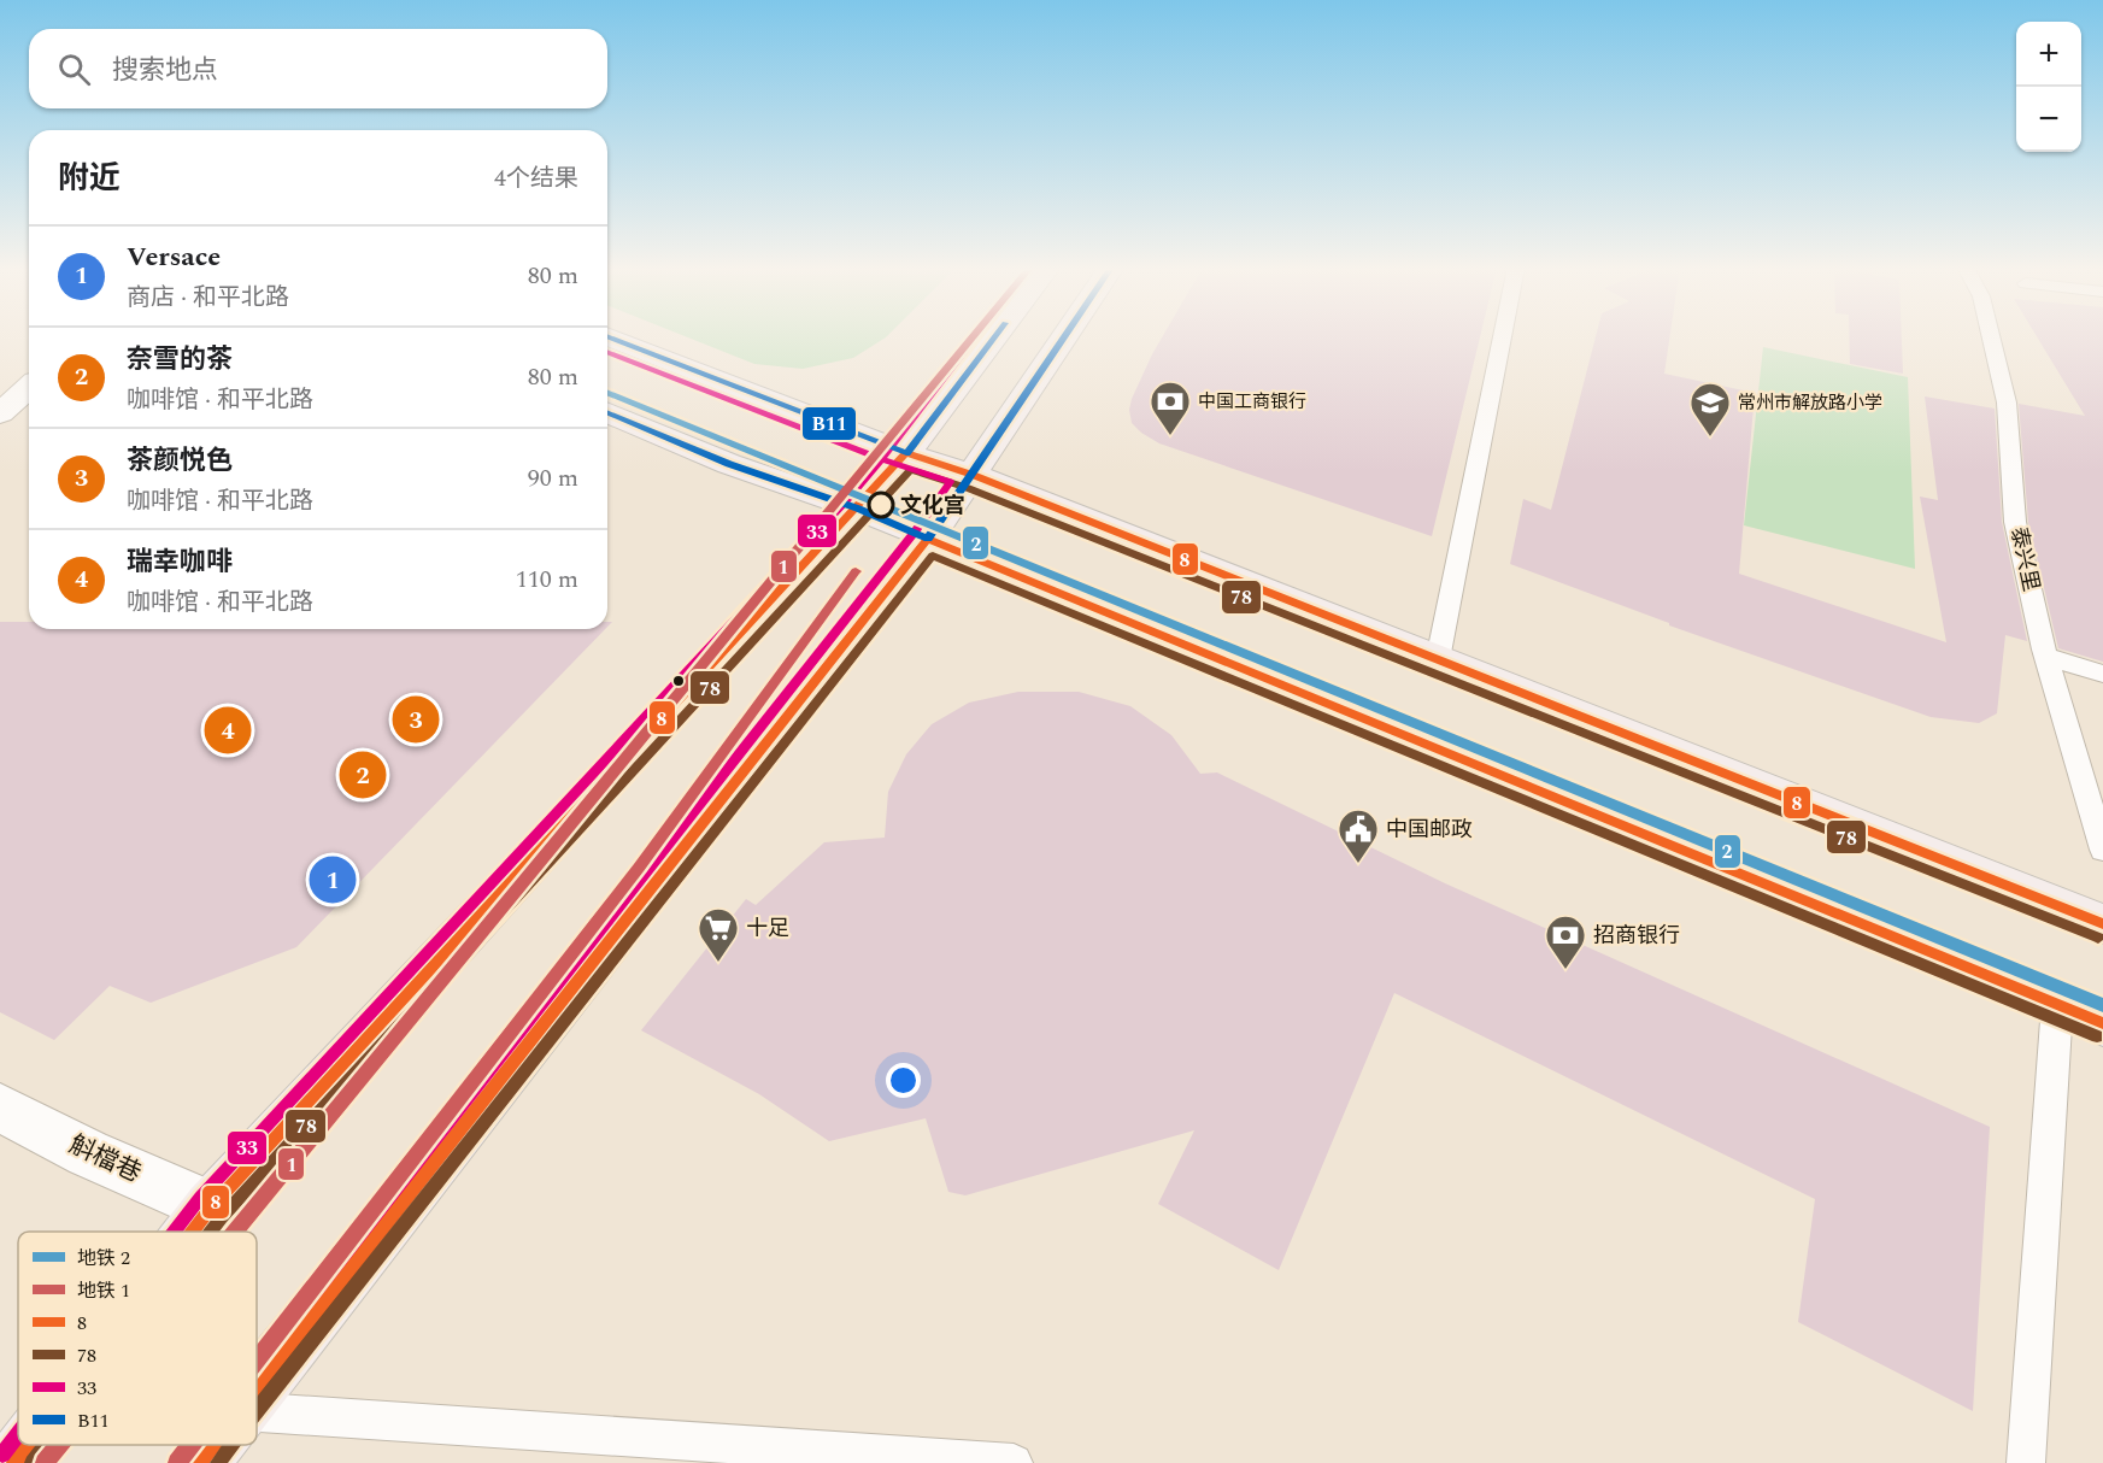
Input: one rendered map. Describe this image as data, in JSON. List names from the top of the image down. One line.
{"streets":{"street":["斛檔巷"],"lane":["泰兴里"]},"places":{"bank":["中国工商银行","招商银行"],"school or university":["常州市解放路小学"],"other":["文化宫"],"public building":["中国邮政"],"supermarket":["十足"]},"lines":["metro line 1","transit line 33","transit line B11","metro line 2","transit line 8","transit line 78"],"legend":["地铁 2","地铁 1","8","78","33","B11"],"page":{"map_buttons":["+","−"],"search":"搜索地点","heading":["附近","4个结果"],"list":[{"mark":"1","name":"Versace","note":"商店 · 和平北路","value":"80 m"},{"mark":"2","name":"奈雪的茶","note":"咖啡馆 · 和平北路","value":"80 m"},{"mark":"3","name":"茶颜悦色","note":"咖啡馆 · 和平北路","value":"90 m"},{"mark":"4","name":"瑞幸咖啡","note":"咖啡馆 · 和平北路","value":"110 m"}],"pins":["3","4","2","1"]}}
